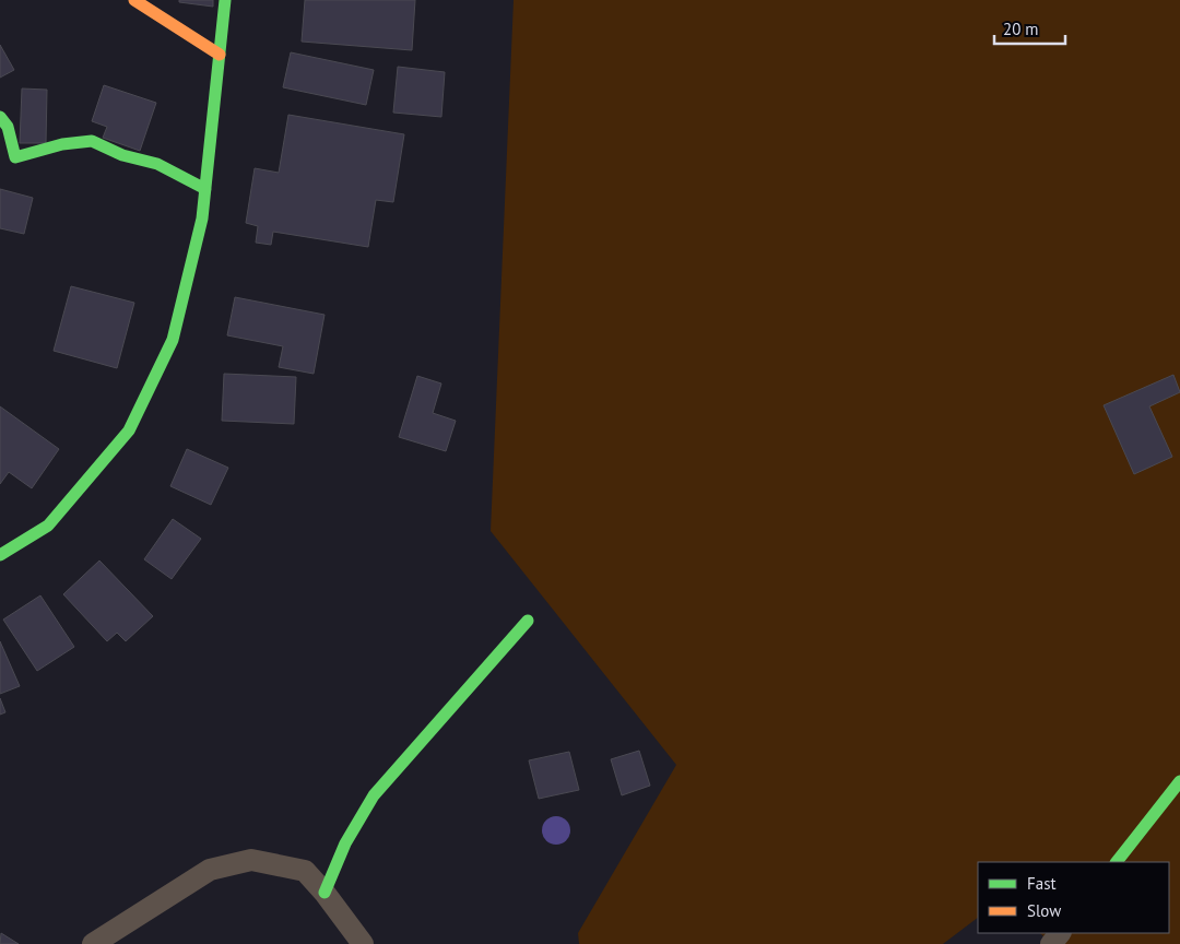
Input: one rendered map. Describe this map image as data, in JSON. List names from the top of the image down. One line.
{"legend":["Fast","Slow"],"scale_bar":"20 m"}
